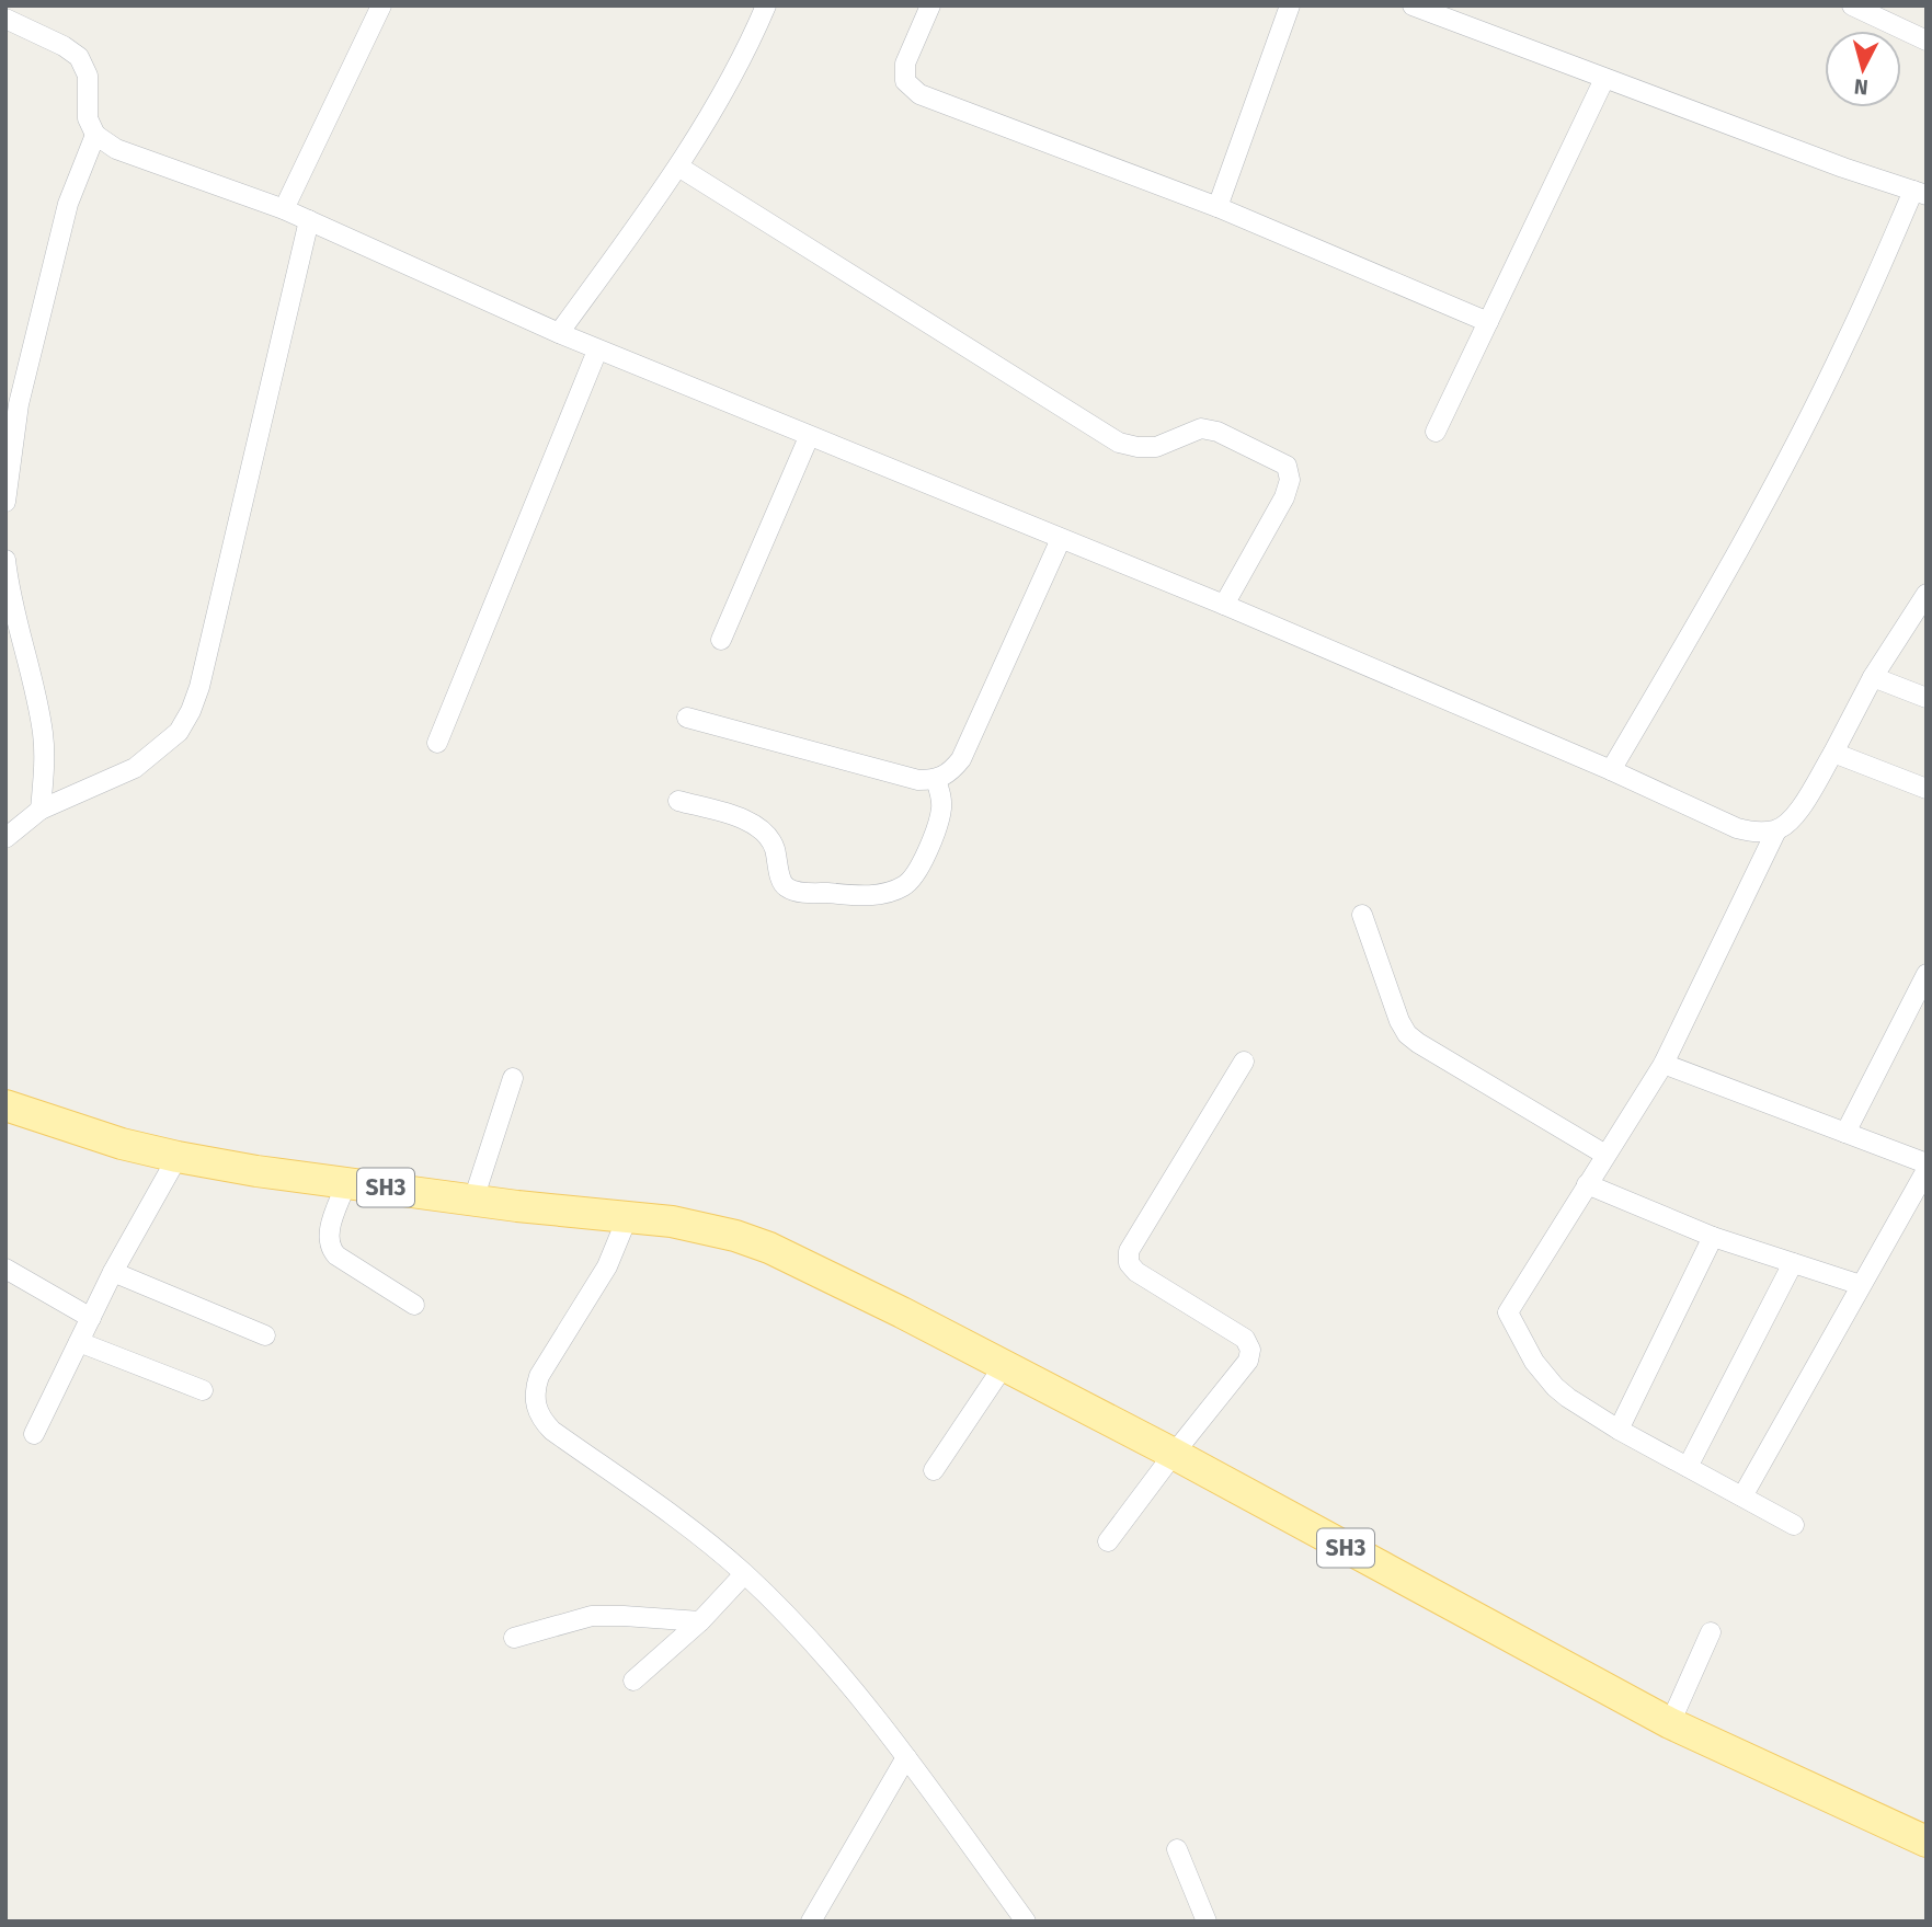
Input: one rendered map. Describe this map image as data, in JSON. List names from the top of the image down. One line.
{"streets":{"main road":["SH3"]},"north":"bottom"}
